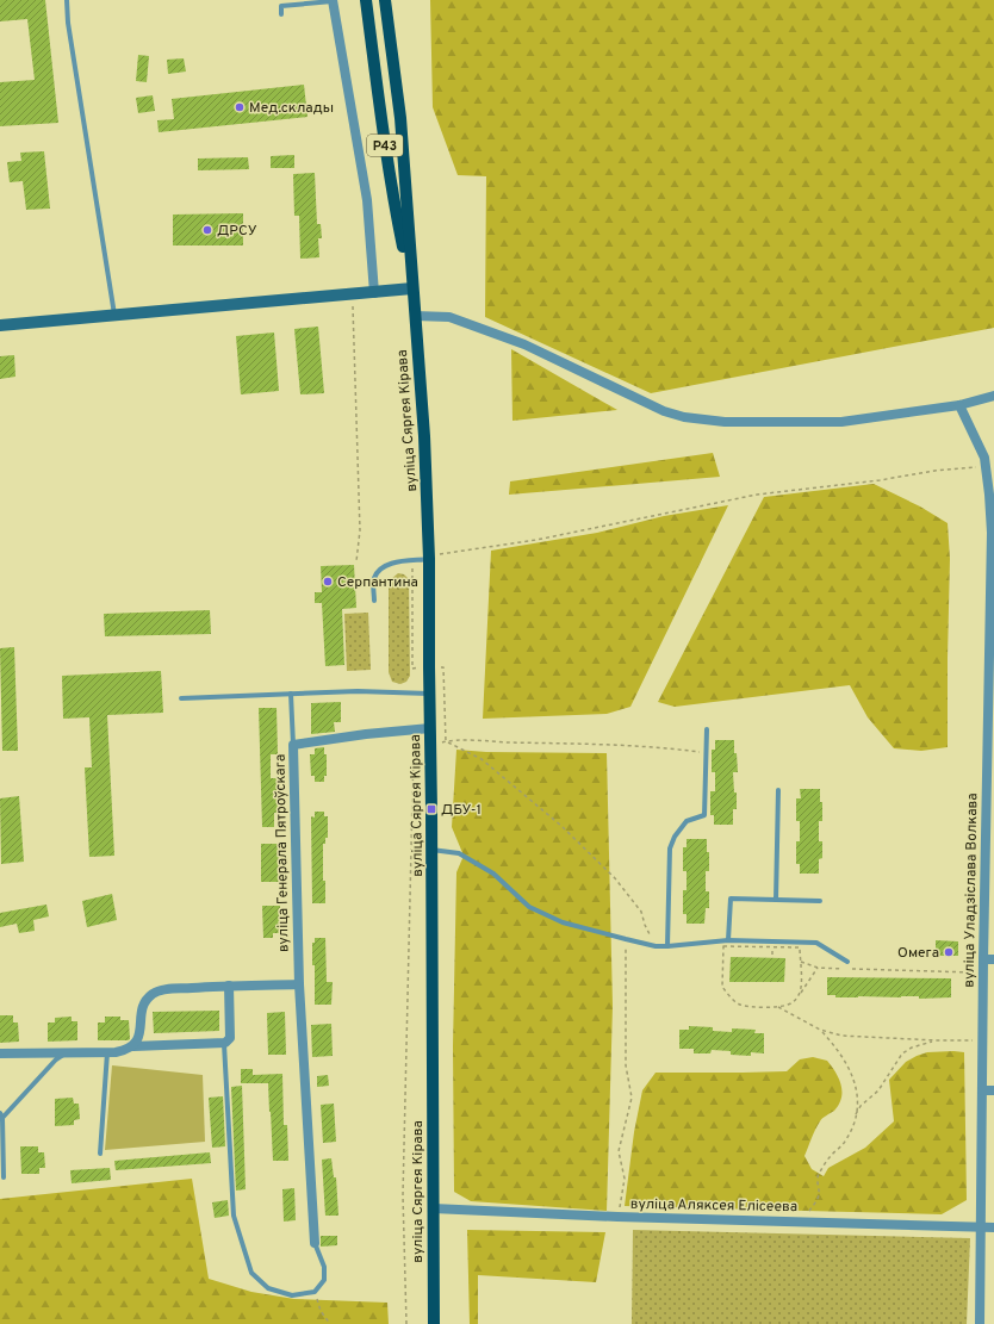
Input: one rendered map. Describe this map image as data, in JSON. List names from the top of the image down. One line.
{"streets":{"main road":["Р43","вуліца Сяргея Кірава"],"street":["вуліца Генерала Пятроўскага","вуліца Уладзіслава Волкава","вуліца Аляксея Елісеева"]},"crossings":[["вуліца Сяргея Кірава","вуліца Генерала Пятроўскага"],["вуліца Сяргея Кірава","вуліца Аляксея Елісеева"],["вуліца Уладзіслава Волкава","вуліца Аляксея Елісеева"]],"places":{"other":["Мед.склады","ДРСУ","Серпантина","Омега"],"transit":["ДБУ-1"]}}
